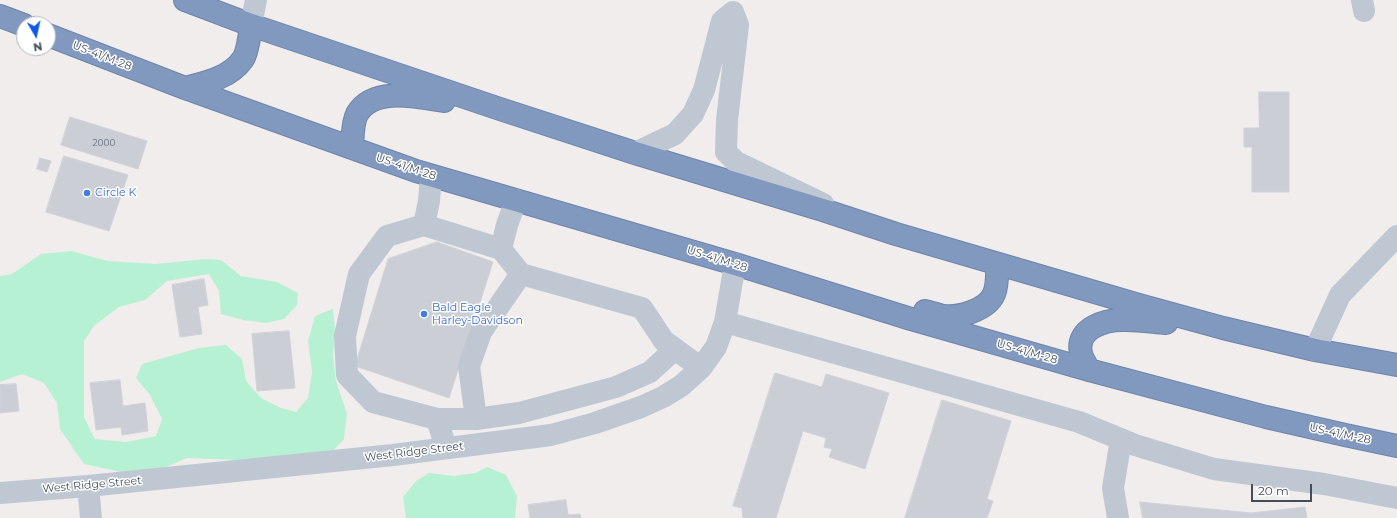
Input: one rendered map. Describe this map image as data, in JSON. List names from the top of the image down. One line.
{"streets":{"highway":["US-41/M-28"],"street":["West Ridge Street"]},"crossings":[["US-41/M-28","West Ridge Street"]],"places":["Circle K","Bald Eagle Harley-Davidson"],"house_numbers":["2000"],"scale_bar":"20 m","north":"bottom"}
